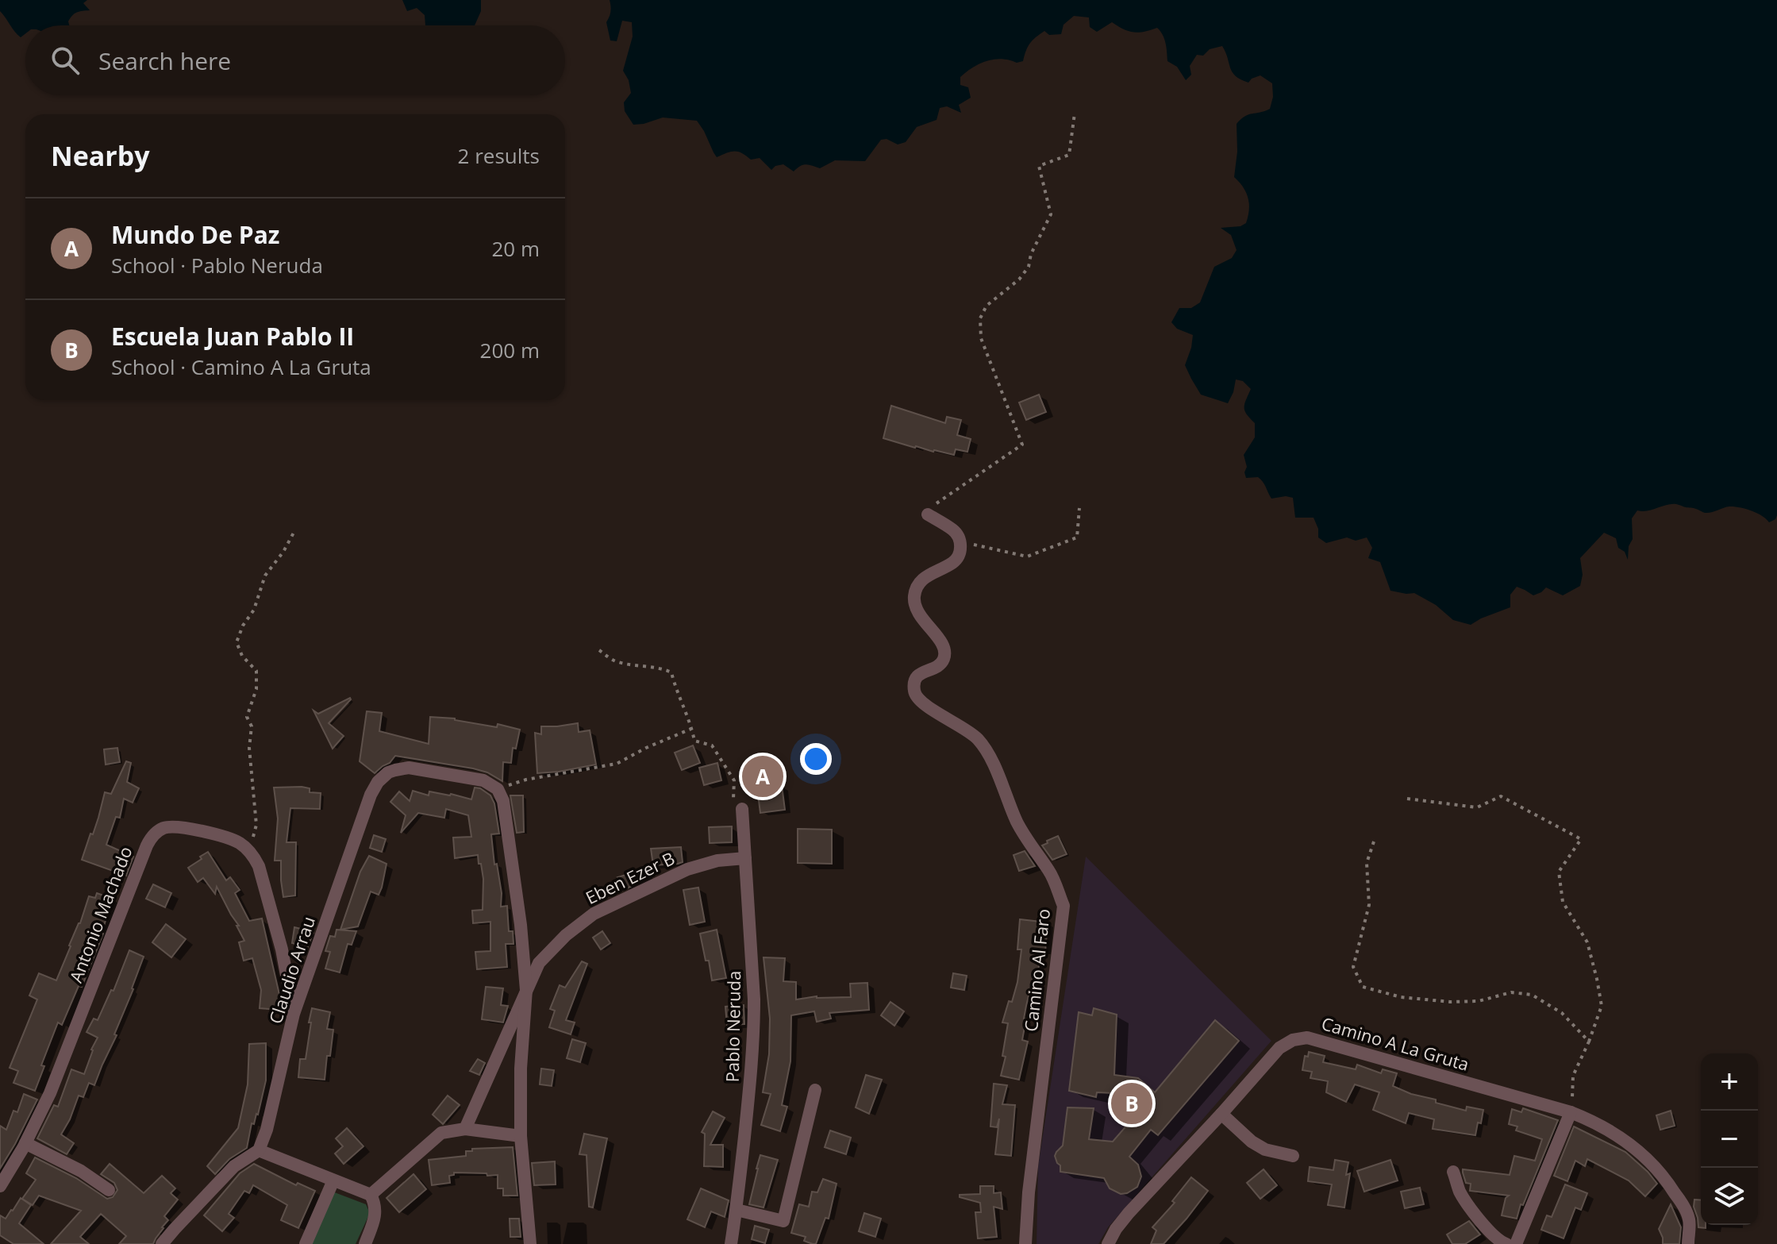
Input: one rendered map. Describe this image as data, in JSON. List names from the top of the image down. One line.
{"streets":{"street":["Eben Ezer B","Antonio Machado","Claudio Arrau","Camino Al Faro","Pablo Neruda","Camino A La Gruta"]},"crossings":[["Eben Ezer B","Claudio Arrau"],["Eben Ezer B","Pablo Neruda"]],"page":{"search":"Search here","heading":["Nearby","2 results"],"list":[{"mark":"A","name":"Mundo De Paz","note":"School · Pablo Neruda","value":"20 m"},{"mark":"B","name":"Escuela Juan Pablo II","note":"School · Camino A La Gruta","value":"200 m"}],"pins":["A","B"],"map_buttons":["+","−"]}}
